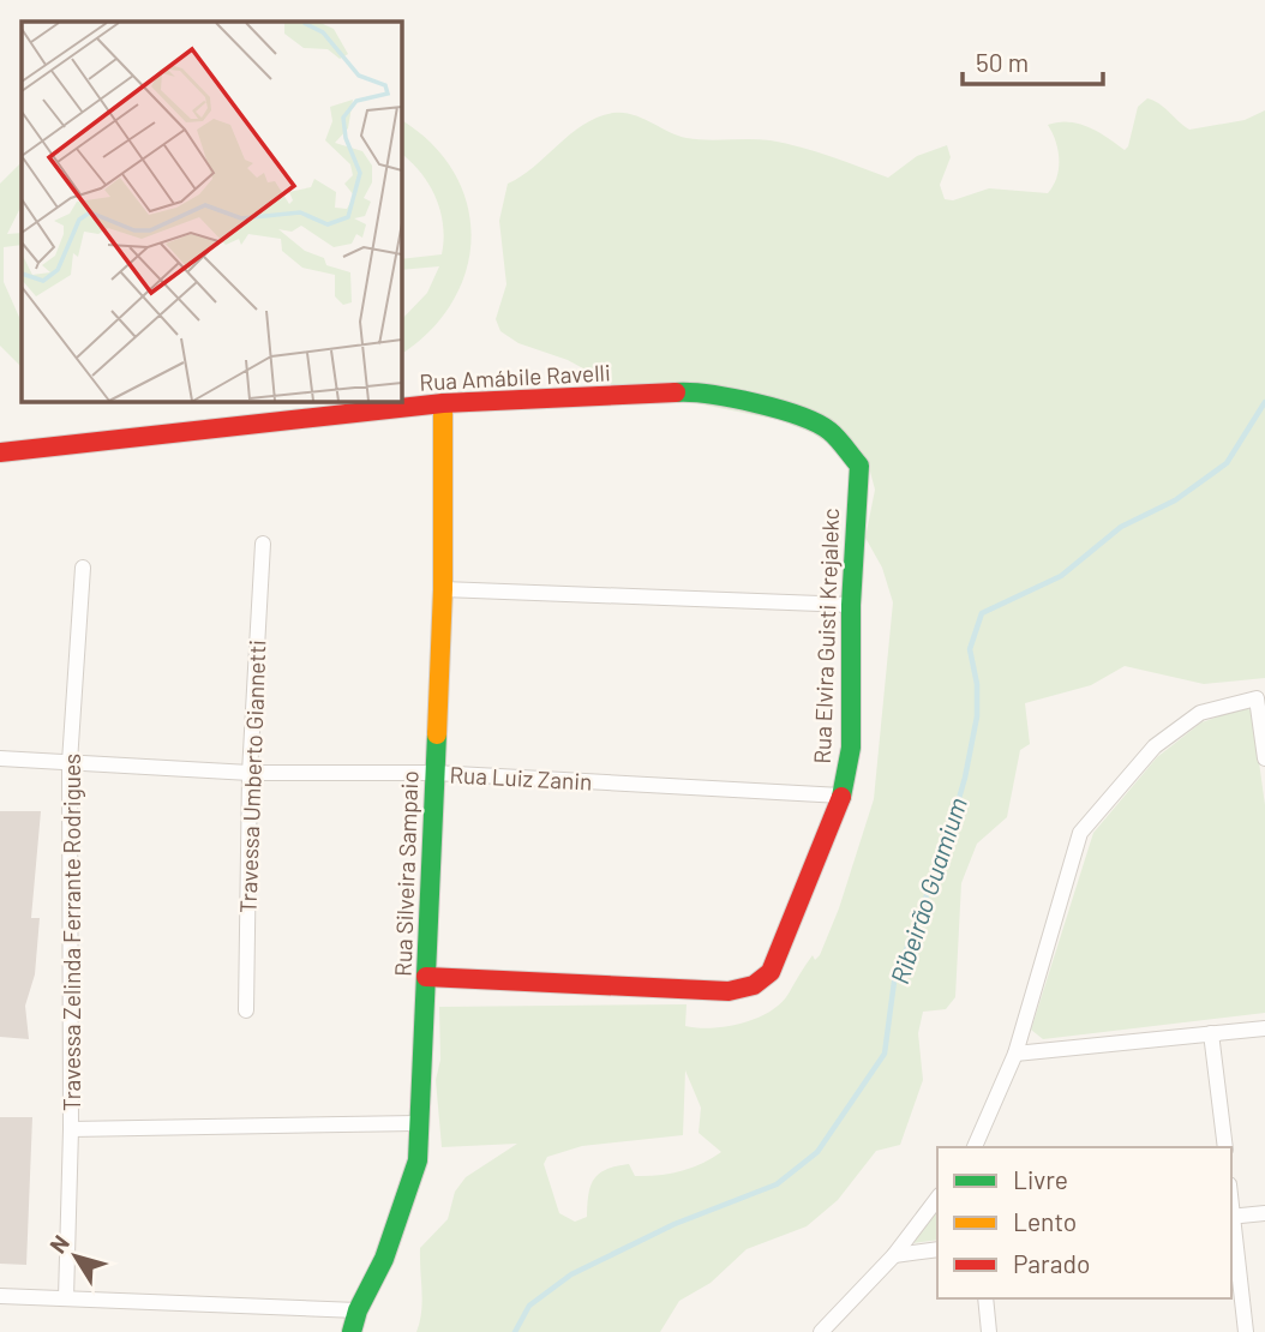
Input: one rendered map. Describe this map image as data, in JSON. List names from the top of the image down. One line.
{"streets":{"street":["Rua Amábile Ravelli","Rua Elvira Guisti Krejalekc","Travessa Umberto Giannetti","Rua Luiz Zanin","Rua Silveira Sampaio","Travessa Zelinda Ferrante Rodrigues"]},"crossings":[["Rua Amábile Ravelli","Rua Elvira Guisti Krejalekc"],["Rua Amábile Ravelli","Rua Silveira Sampaio"],["Rua Elvira Guisti Krejalekc","Rua Luiz Zanin"],["Rua Elvira Guisti Krejalekc","Rua Silveira Sampaio"],["Travessa Umberto Giannetti","Rua Luiz Zanin"],["Rua Luiz Zanin","Rua Silveira Sampaio"],["Rua Luiz Zanin","Travessa Zelinda Ferrante Rodrigues"]],"water":["Ribeirão Guamium"],"legend":["Livre","Lento","Parado"],"scale_bar":"50 m","north":"top left"}
